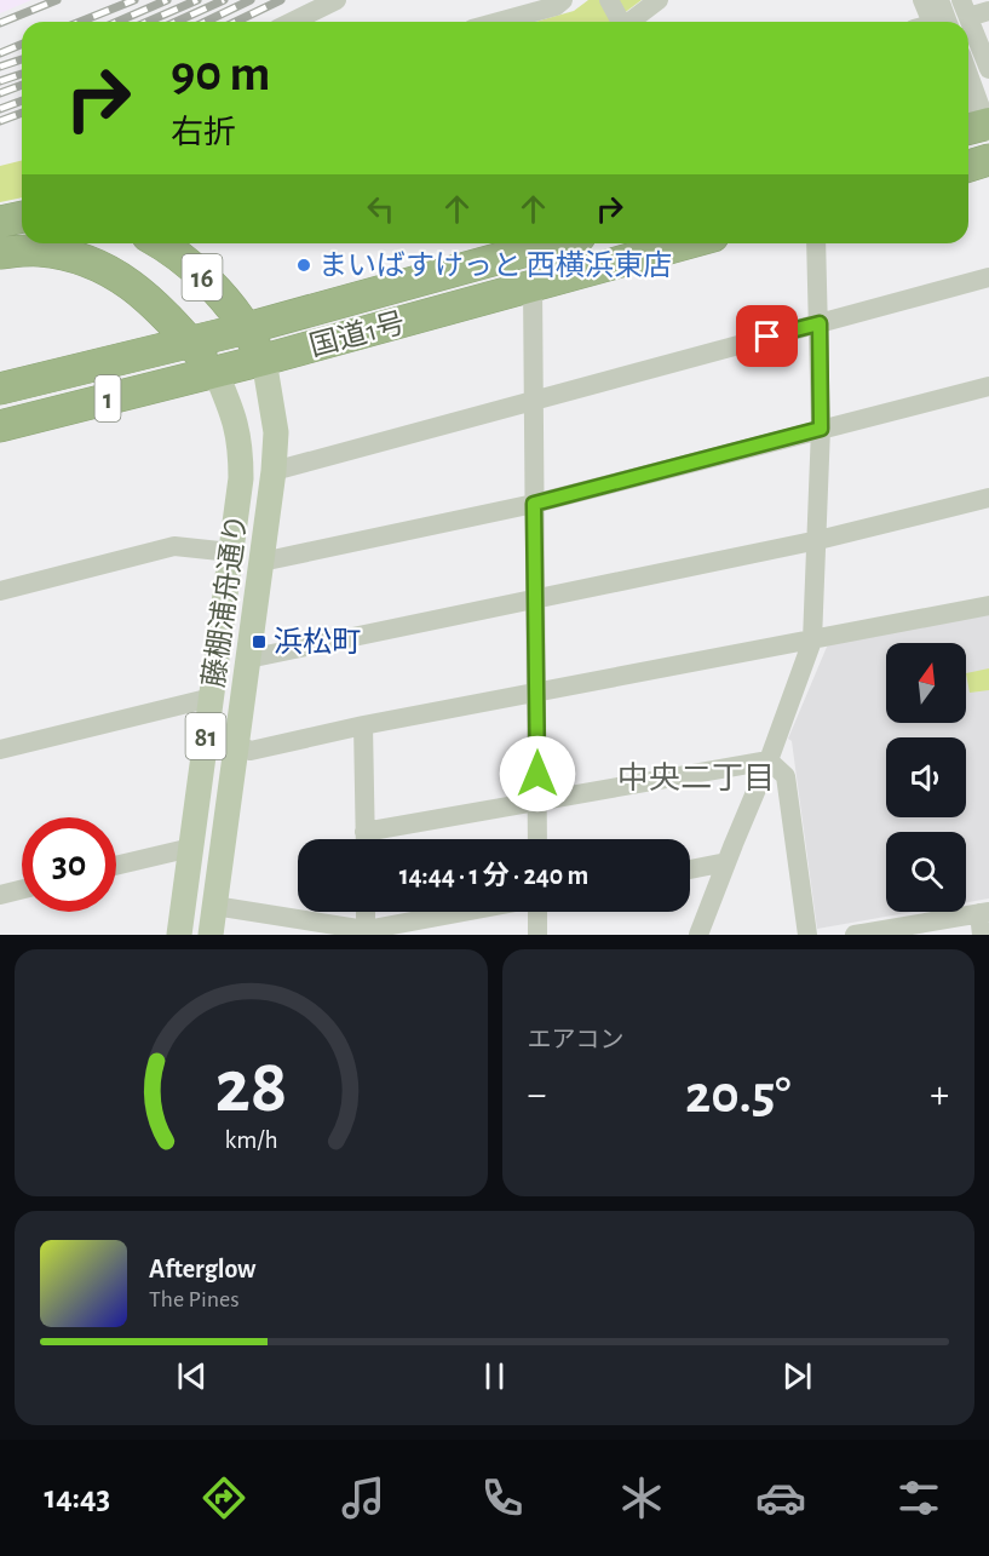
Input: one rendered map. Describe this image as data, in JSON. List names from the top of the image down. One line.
{"streets":{"highway":["16","国道1号","1"],"main road":["藤棚浦舟通り","81"]},"crossings":[["16","国道1号"],["16","1"],["16","藤棚浦舟通り"],["国道1号","1"],["国道1号","藤棚浦舟通り"]],"districts":["中央二丁目"],"places":{"other":["まいばすけっと 西横浜東店"],"transit":["浜松町"]},"north":"top","page":{"turn":["90 m","右折"],"limit":"30","trip":"14:44 · 1 分 · 240 m","tile":"エアコン","heat":["−","20.5°","+"],"song":["Afterglow","The Pines"],"tabs":"14:43","gauge":["28","km/h"]}}
